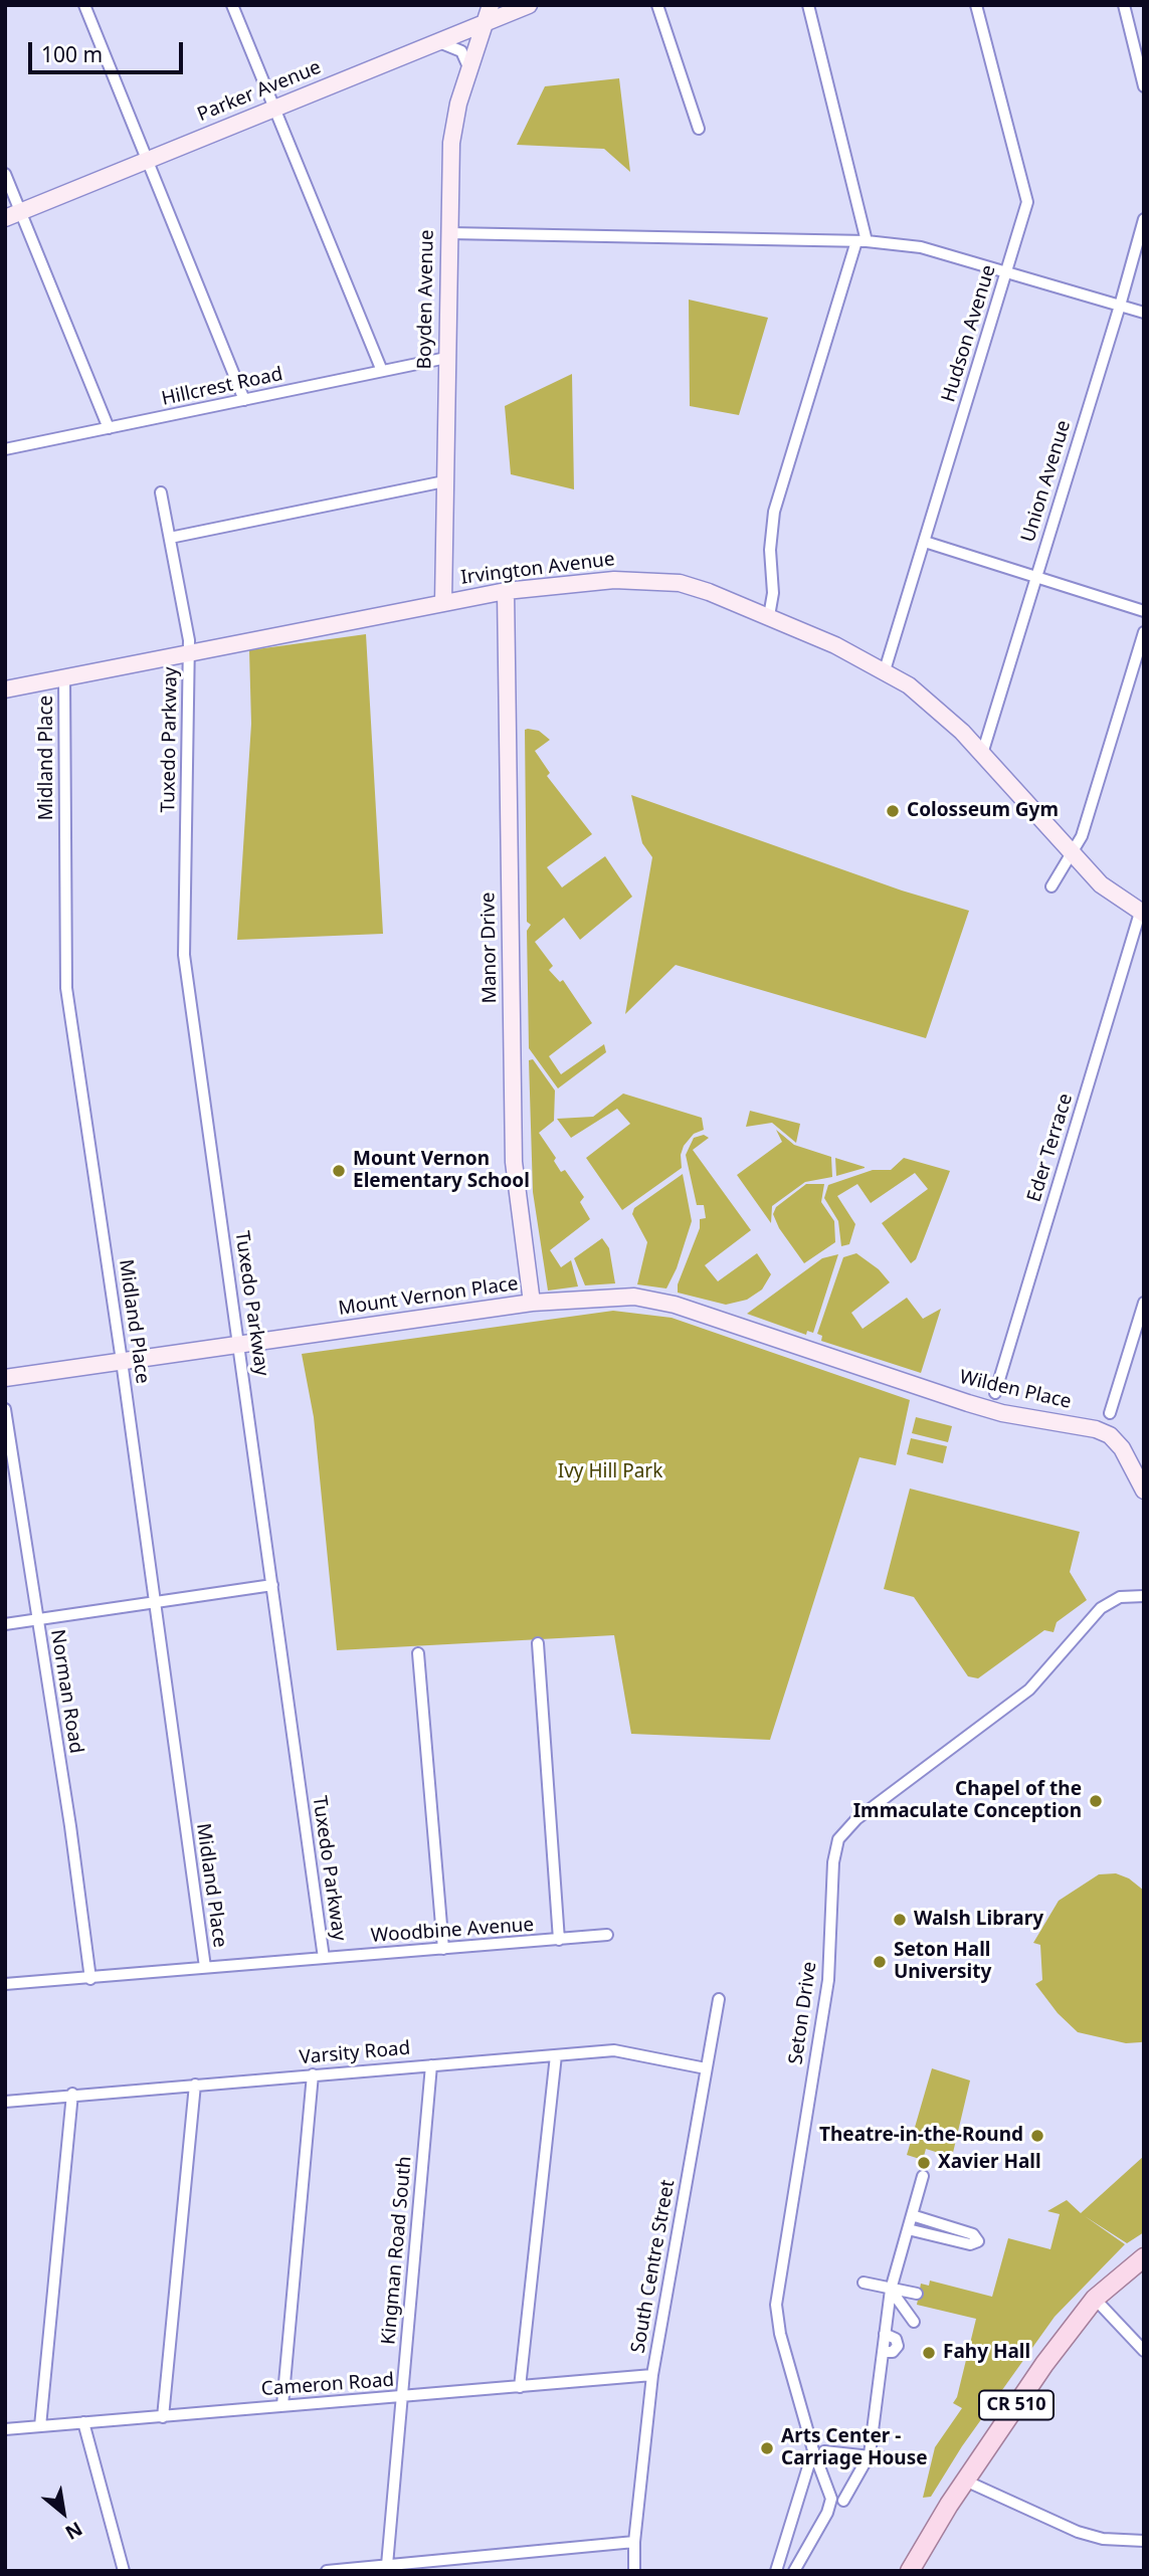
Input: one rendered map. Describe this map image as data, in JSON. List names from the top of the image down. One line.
{"streets":{"main road":["CR 510"],"street":["Parker Avenue","Boyden Avenue","Hudson Avenue","Hillcrest Road","Union Avenue","Irvington Avenue","Tuxedo Parkway","Midland Place","Manor Drive","Eder Terrace","Mount Vernon Place","Wilden Place","Norman Road","Woodbine Avenue","Seton Drive","Varsity Road","Kingman Road South","South Centre Street","Cameron Road"]},"crossings":[["Parker Avenue","Boyden Avenue"],["Boyden Avenue","Hillcrest Road"],["Boyden Avenue","Irvington Avenue"],["Hudson Avenue","Irvington Avenue"],["Union Avenue","Irvington Avenue"],["Irvington Avenue","Tuxedo Parkway"],["Irvington Avenue","Midland Place"],["Irvington Avenue","Manor Drive"],["Irvington Avenue","Eder Terrace"],["Tuxedo Parkway","Mount Vernon Place"],["Tuxedo Parkway","Woodbine Avenue"],["Midland Place","Mount Vernon Place"],["Midland Place","Woodbine Avenue"],["Manor Drive","Mount Vernon Place"],["Mount Vernon Place","Wilden Place"],["Norman Road","Woodbine Avenue"],["Varsity Road","Kingman Road South"],["Varsity Road","South Centre Street"],["Kingman Road South","Cameron Road"],["South Centre Street","Cameron Road"]],"parks":["Ivy Hill Park"],"places":["Colosseum Gym","Mount Vernon Elementary School","Chapel of the Immaculate Conception","Walsh Library","Seton Hall University","Theatre-in-the-Round","Xavier Hall","Fahy Hall","Arts Center - Carriage House"],"scale_bar":"100 m","north":"bottom right"}
